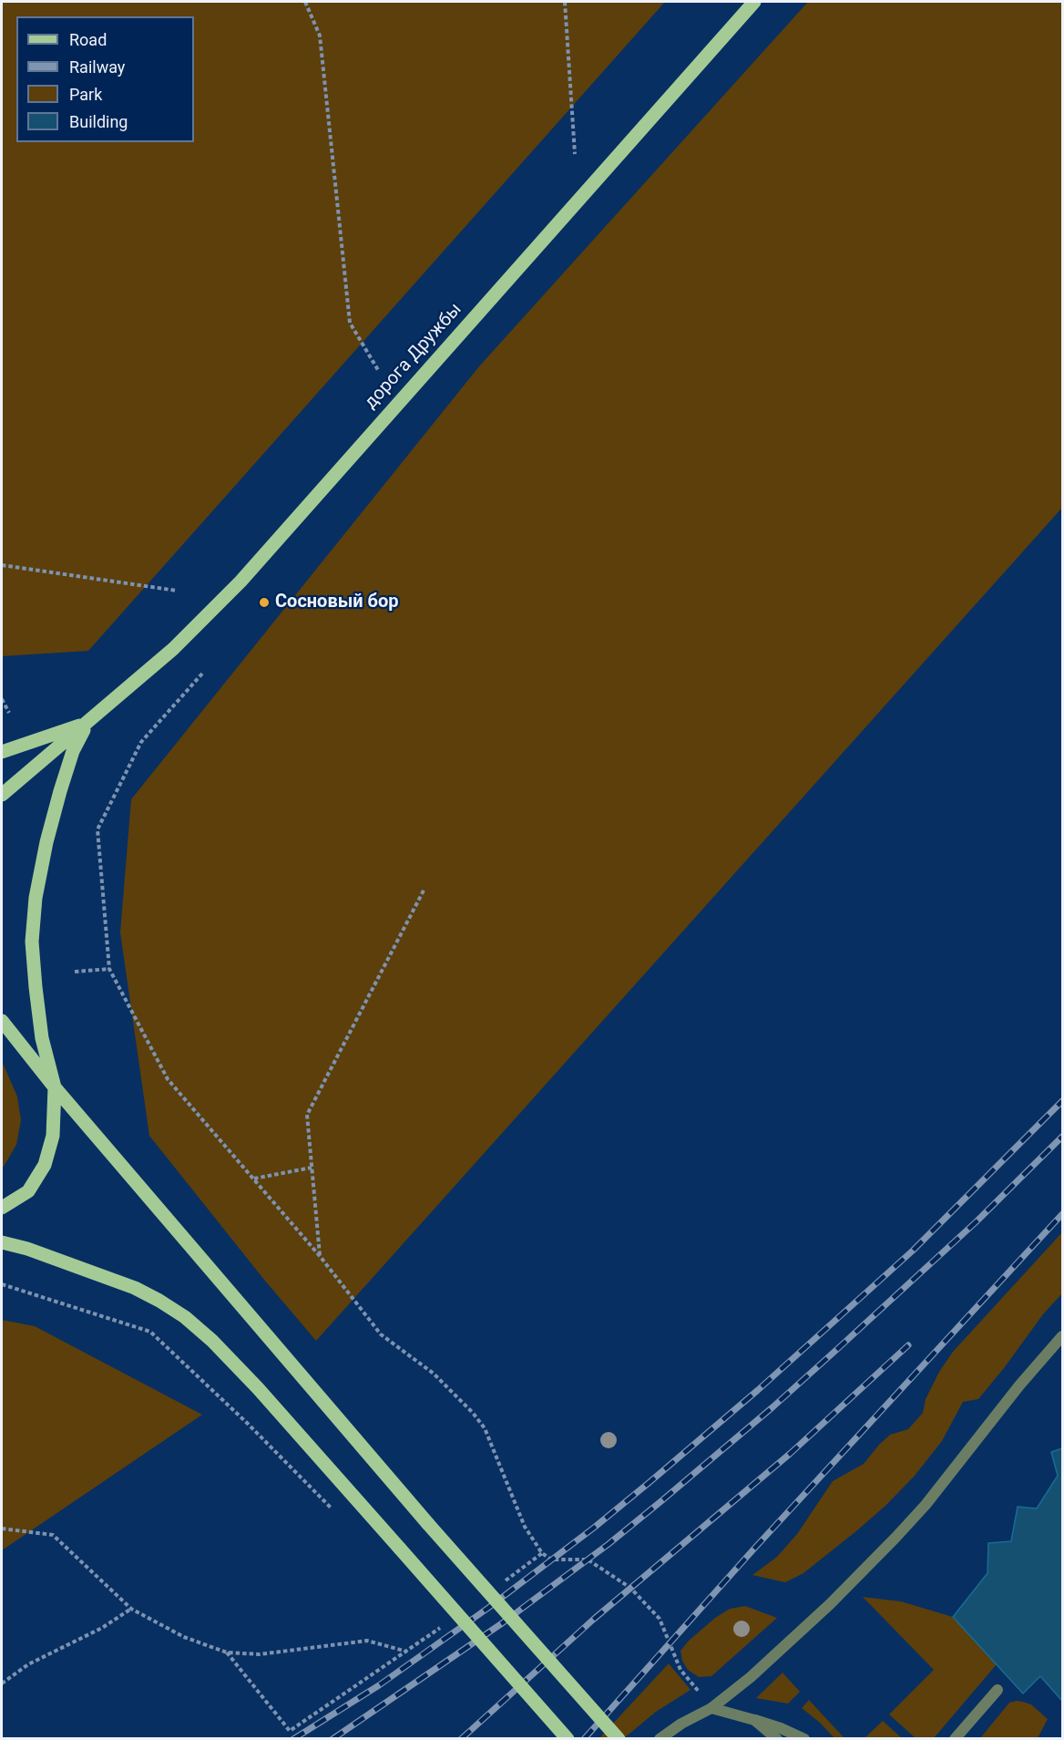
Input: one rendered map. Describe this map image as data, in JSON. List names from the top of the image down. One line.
{"streets":{"main road":["дорога Дружбы"]},"places":["Сосновый бор"],"legend":["Road","Railway","Park","Building"]}
